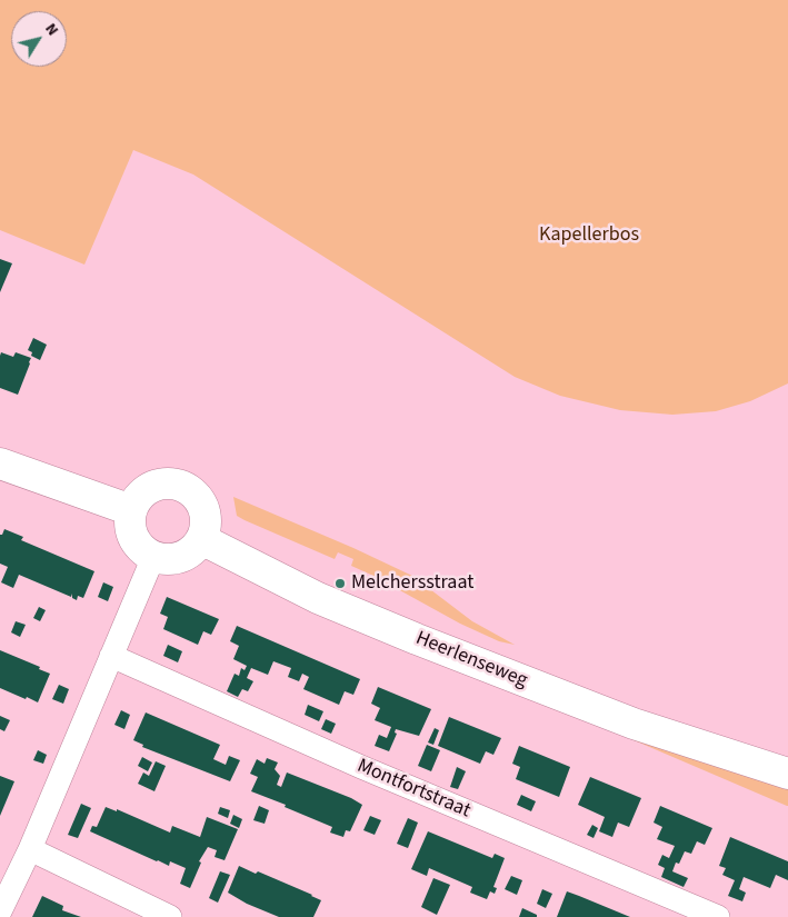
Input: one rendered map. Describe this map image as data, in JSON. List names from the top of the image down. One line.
{"streets":{"main road":["Heerlenseweg"],"street":["Montfortstraat"]},"parks":["Kapellerbos"],"places":["Melchersstraat"],"north":"top right"}
